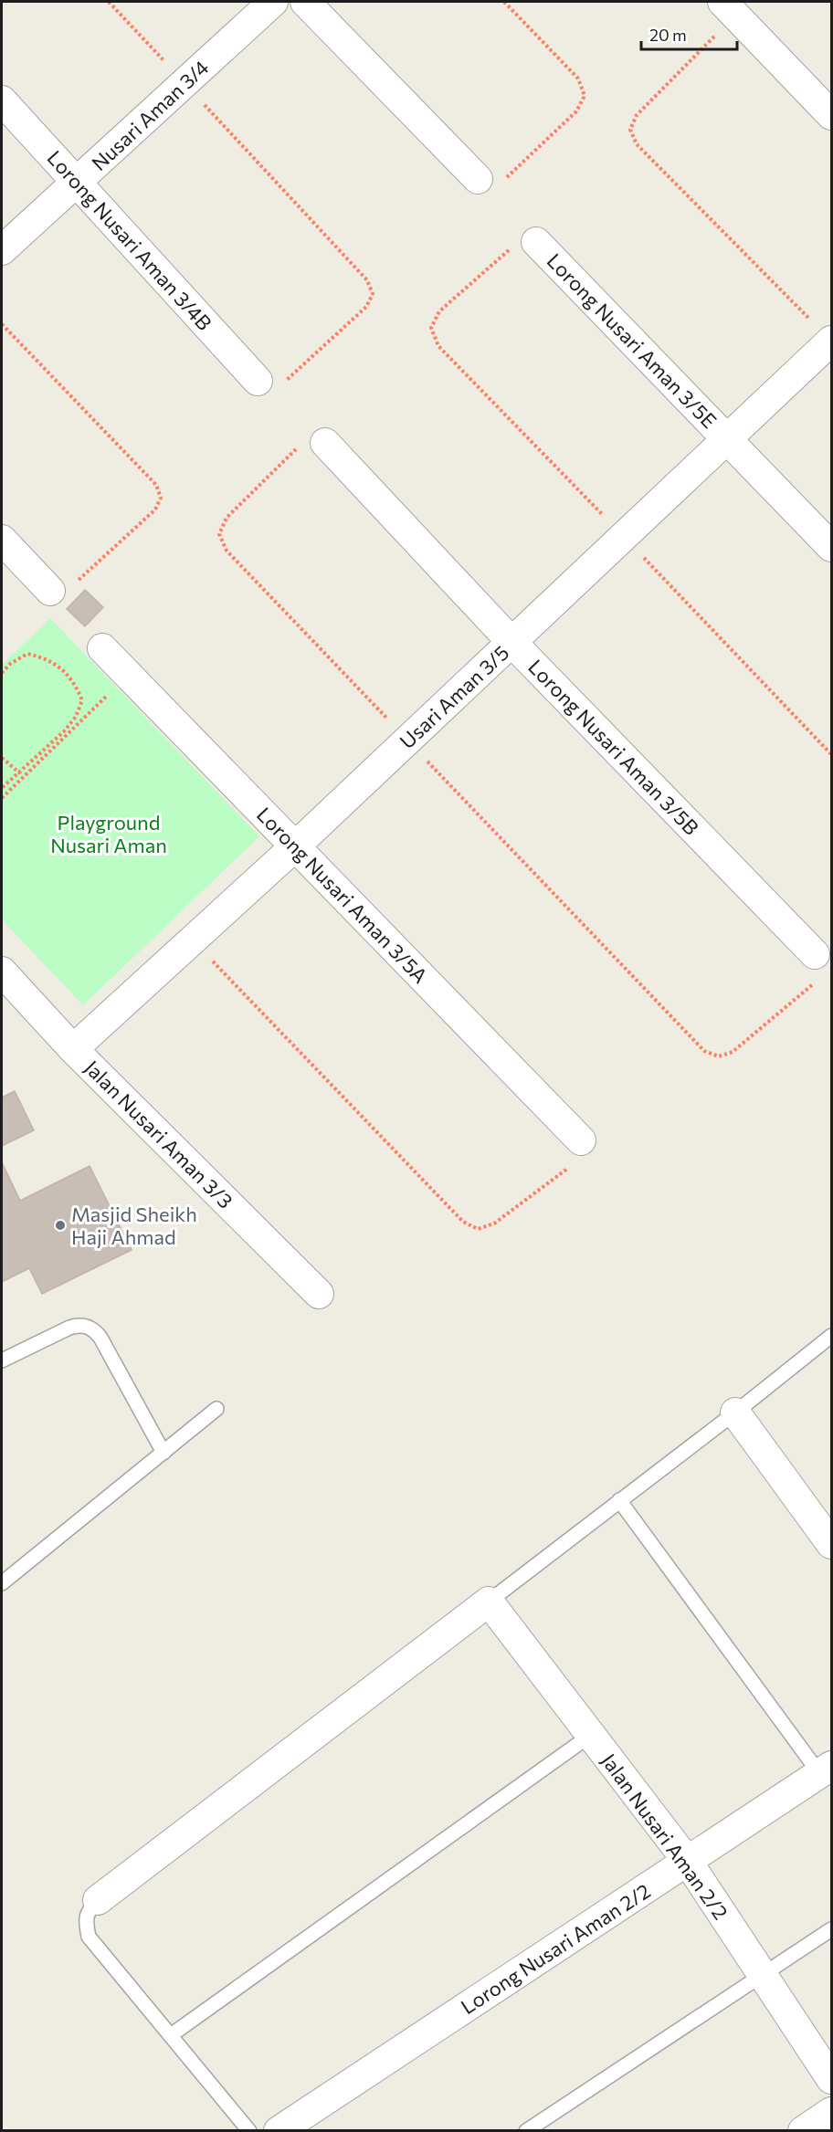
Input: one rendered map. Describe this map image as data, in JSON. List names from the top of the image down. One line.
{"streets":{"street":["Nusari Aman 3/4","Lorong Nusari Aman 3/4B","Lorong Nusari Aman 3/5E","Usari Aman 3/5","Lorong Nusari Aman 3/5B","Lorong Nusari Aman 3/5A","Jalan Nusari Aman 3/3","Jalan Nusari Aman 2/2","Lorong Nusari Aman 2/2"]},"crossings":[["Nusari Aman 3/4","Lorong Nusari Aman 3/4B"],["Lorong Nusari Aman 3/5E","Usari Aman 3/5"],["Usari Aman 3/5","Lorong Nusari Aman 3/5B"],["Usari Aman 3/5","Lorong Nusari Aman 3/5A"],["Usari Aman 3/5","Jalan Nusari Aman 3/3"],["Jalan Nusari Aman 2/2","Lorong Nusari Aman 2/2"]],"parks":["Playground Nusari Aman"],"places":["Masjid Sheikh Haji Ahmad"],"scale_bar":"20 m"}
